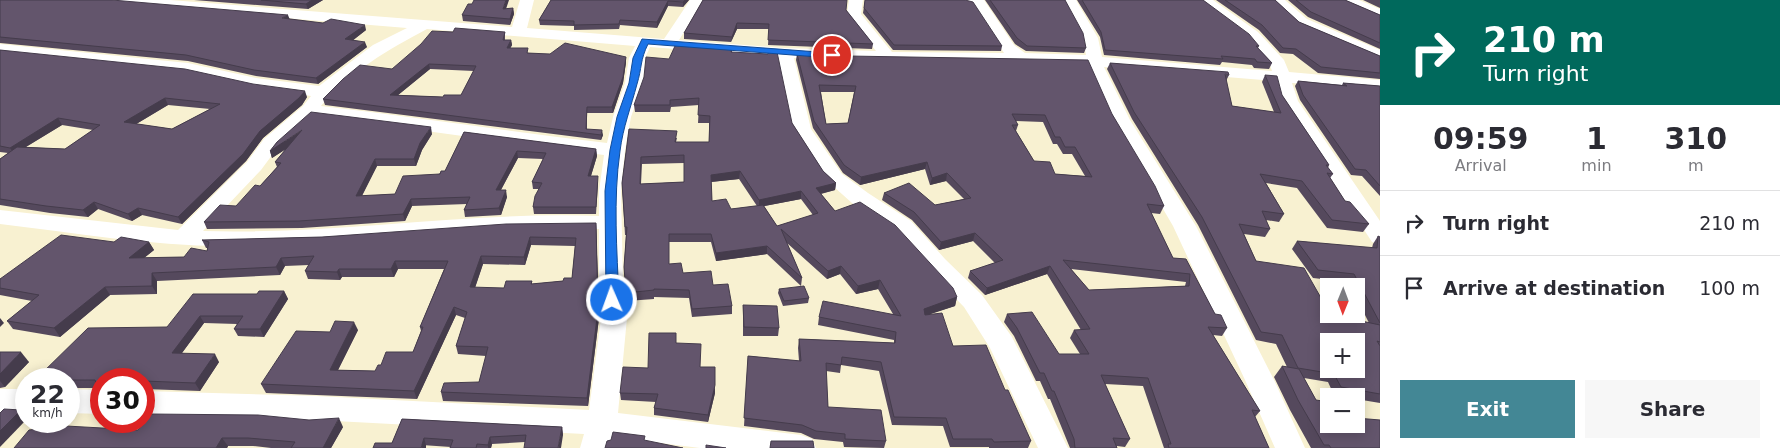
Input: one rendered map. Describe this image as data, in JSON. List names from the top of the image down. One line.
{"north":"bottom","page":{"turn":["210 m","Turn right"],"eta":["09:59","Arrival","1","min","310","m"],"list":[{"name":"Turn right","value":"210 m"},{"name":"Arrive at destination","value":"100 m"}],"map_buttons":["+","−"],"speed":"22 km/h","limit":"30","buttons":["Exit","Share"]}}
